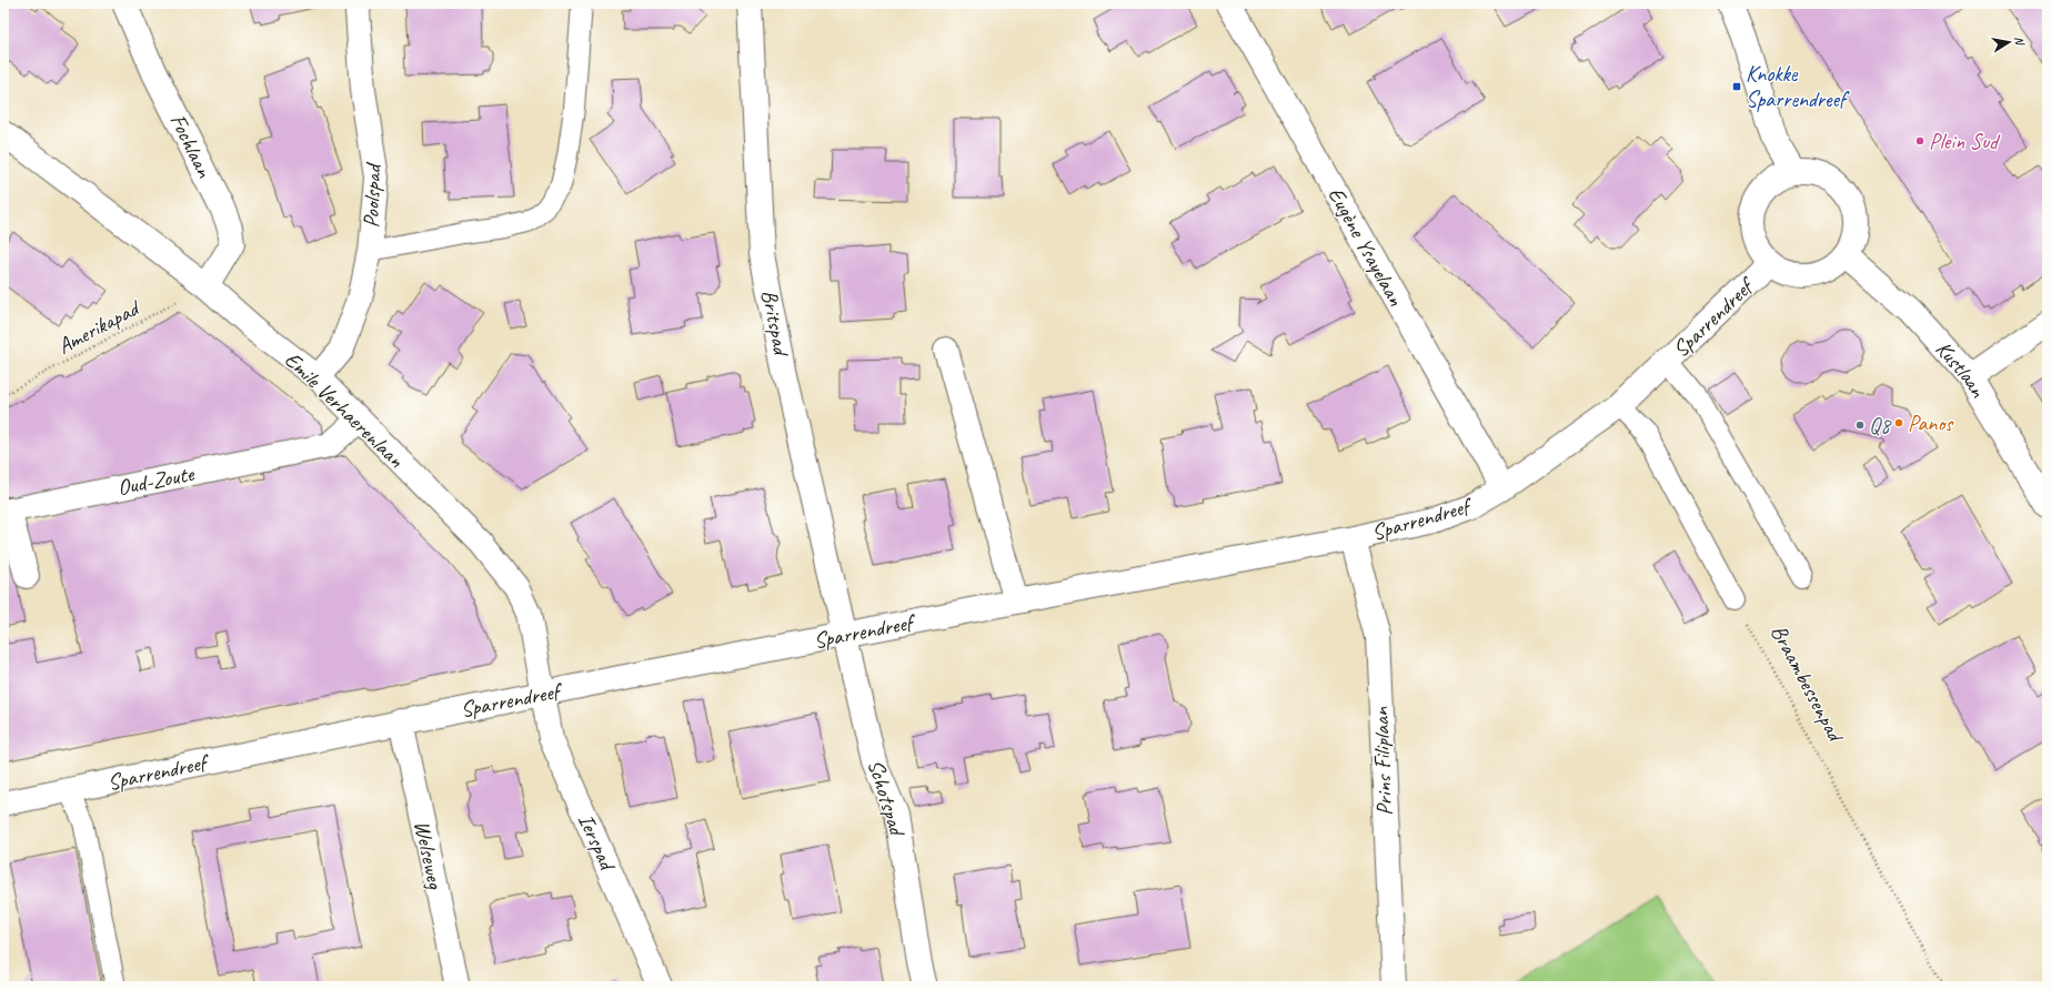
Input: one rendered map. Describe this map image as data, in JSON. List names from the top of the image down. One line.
{"streets":{"street":["Fochlaan","Poolspad","Eugène Ysayelaan","Sparrendreef","Britspad","Kustlaan","Emile Verhaerenlaan","Oud-Zoute","Prins Filiplaan","Schotspad","Ierspad","Welseweg"],"path":["Amerikapad","Braambessenpad"]},"crossings":[["Fochlaan","Amerikapad"],["Fochlaan","Emile Verhaerenlaan"],["Poolspad","Emile Verhaerenlaan"],["Eugène Ysayelaan","Sparrendreef"],["Sparrendreef","Britspad"],["Sparrendreef","Kustlaan"],["Sparrendreef","Emile Verhaerenlaan"],["Sparrendreef","Prins Filiplaan"],["Sparrendreef","Schotspad"],["Sparrendreef","Ierspad"],["Sparrendreef","Welseweg"],["Britspad","Schotspad"],["Amerikapad","Emile Verhaerenlaan"],["Emile Verhaerenlaan","Oud-Zoute"],["Emile Verhaerenlaan","Ierspad"]],"places":{"transit":["Knokke Sparrendreef"],"other":["Plein Sud","Panos","Q8"]},"north":"right"}
